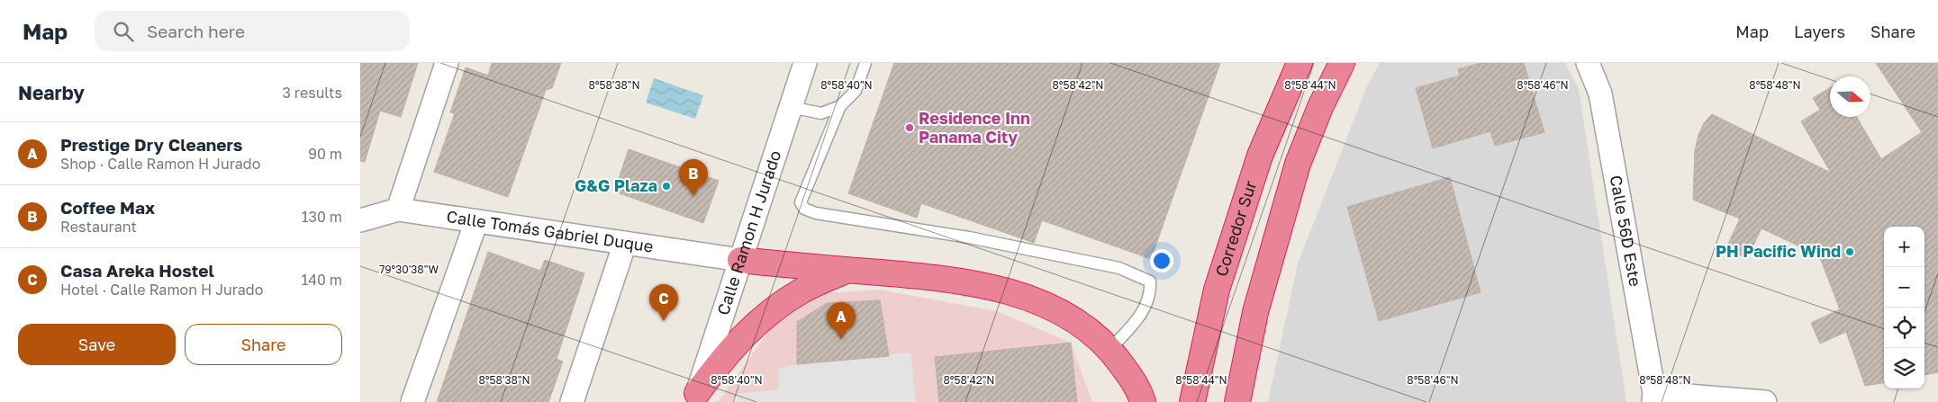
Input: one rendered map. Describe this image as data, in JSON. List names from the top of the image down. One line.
{"streets":{"highway":["Corredor Sur"],"street":["Calle Tomás Gabriel Duque","Calle Ramon H Jurado","Calle 56D Este"]},"crossings":[["Calle Tomás Gabriel Duque","Calle Ramon H Jurado"]],"places":["Residence Inn Panama City","G&G Plaza","PH Pacific Wind"],"north":"right","page":{"header":"Map","search":"Search here","nav":["Map","Layers","Share"],"heading":["Nearby","3 results"],"list":[{"mark":"A","name":"Prestige Dry Cleaners","note":"Shop · Calle Ramon H Jurado","value":"90 m"},{"mark":"B","name":"Coffee Max","note":"Restaurant","value":"130 m"},{"mark":"C","name":"Casa Areka Hostel","note":"Hotel · Calle Ramon H Jurado","value":"140 m"}],"pins":["B","C","A"],"map_buttons":["+","−"],"buttons":["Save","Share"]},"coordinates":["8°58'38\"N","8°58'40\"N","8°58'42\"N","8°58'44\"N","8°58'46\"N","8°58'48\"N","79°30'38\"W"]}
